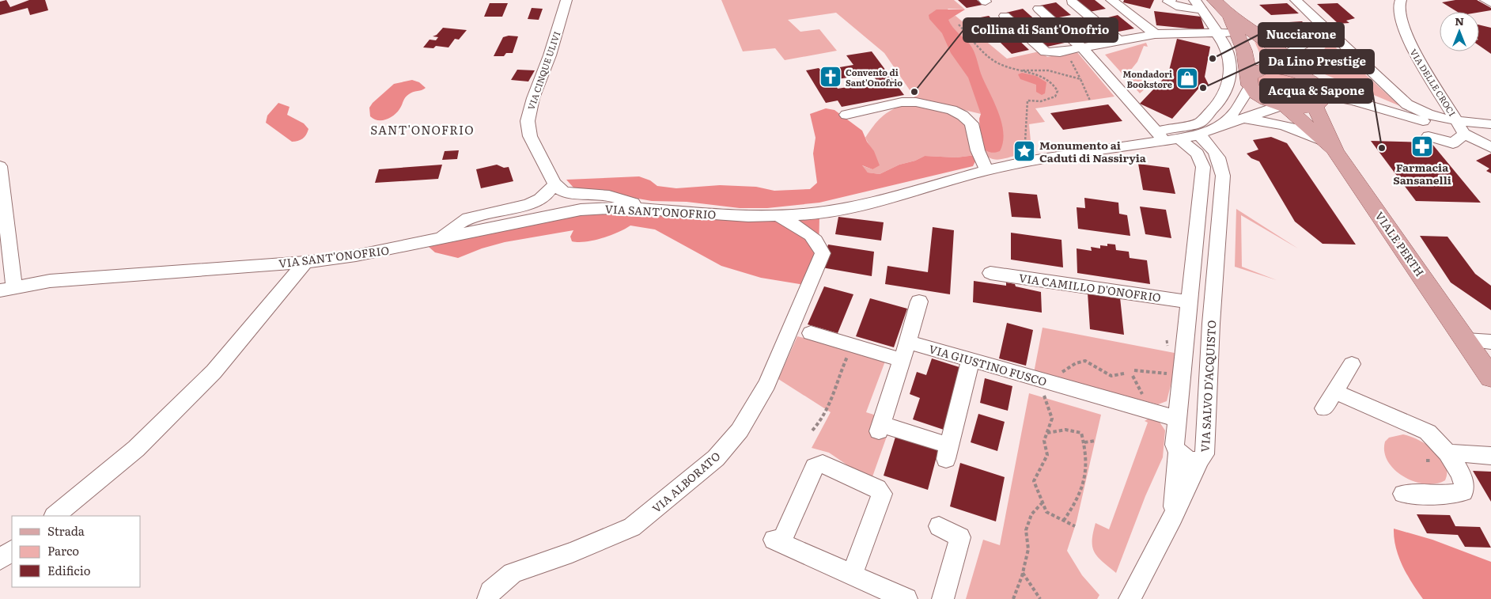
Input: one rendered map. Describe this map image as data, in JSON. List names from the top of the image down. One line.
{"streets":{"main road":["VIALE PERTH"],"street":["VIA CINQUE ULIVI","VIA DELLE CROCI","VIA SANT'ONOFRIO","VIA CAMILLO D'ONOFRIO","VIA GIUSTINO FUSCO","VIA SALVO D'ACQUISTO","VIA ALBORATO"]},"crossings":[["VIA SANT'ONOFRIO","VIALE PERTH"],["VIA SANT'ONOFRIO","VIA SALVO D'ACQUISTO"],["VIA SANT'ONOFRIO","VIA ALBORATO"]],"districts":["SANT'ONOFRIO"],"places":{"other":["Nucciarone","Da Lino Prestige","Collina di Sant'Onofrio","Acqua & Sapone"],"church":["Convento di Sant'Onofrio"],"shop":["Mondadori Bookstore"],"pharmacy":["Farmacia Sansanelli"],"place":["Monumento ai Caduti di Nassiryia"]},"legend":["Strada","Parco","Edificio"],"north":"top"}
